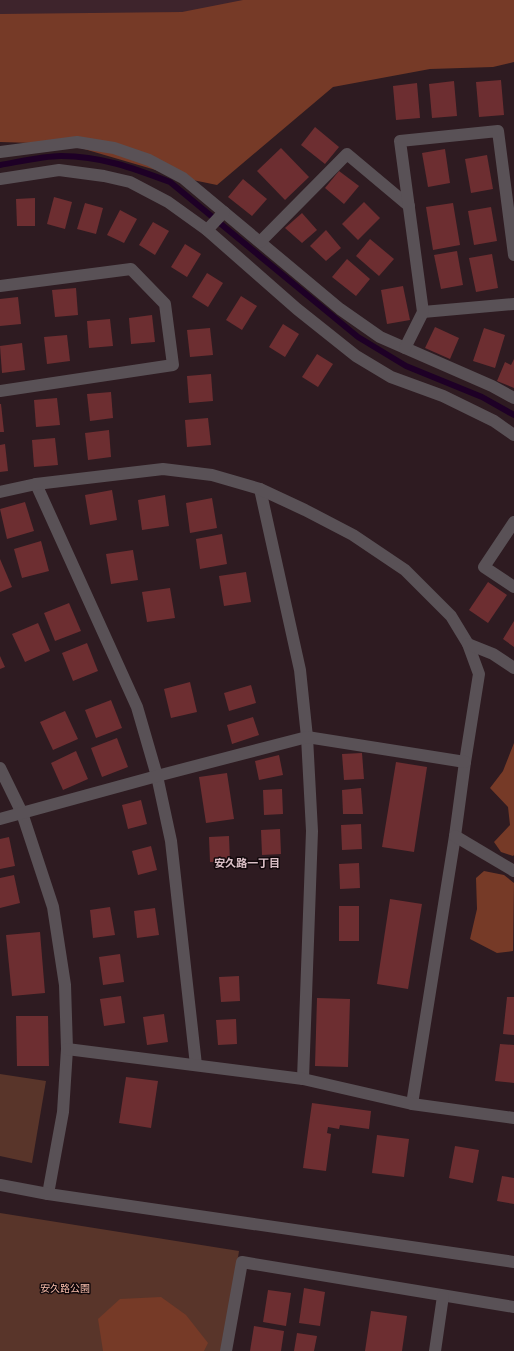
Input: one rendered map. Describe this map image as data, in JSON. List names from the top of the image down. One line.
{"districts":["安久路一丁目"],"parks":["安久路公園"]}
